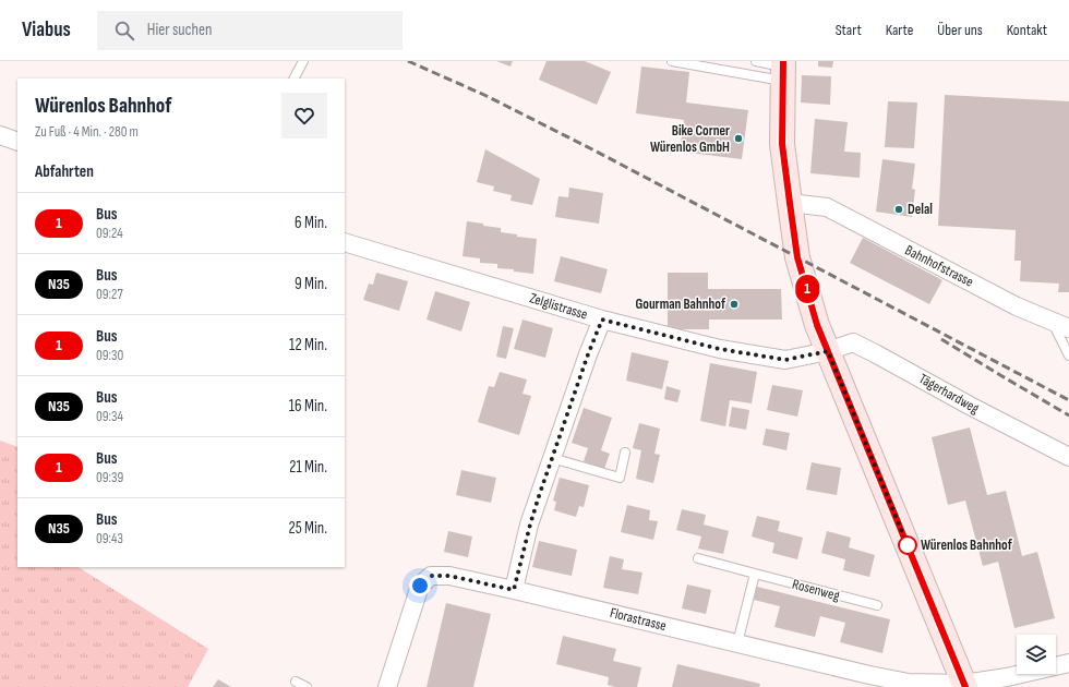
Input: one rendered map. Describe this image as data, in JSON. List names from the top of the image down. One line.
{"streets":{"street":["Bahnhofstrasse","Zelglistrasse","Tägerhardweg","Florastrasse"],"lane":["Rosenweg"]},"crossings":[["Zelglistrasse","Tägerhardweg"]],"places":["Bike Corner Würenlos GmbH","Delal","Gourman Bahnhof","Würenlos Bahnhof"],"lines":["bus line 1"],"page":{"header":"Viabus","search":"Hier suchen","nav":["Start","Karte","Über uns","Kontakt"],"on_map":"1","heading":[["Würenlos Bahnhof","Zu Fuß · 4 Min. · 280 m"],"Abfahrten"],"list":[{"mark":"1","name":"Bus","note":"09:24","value":"6 Min."},{"mark":"N35","name":"Bus","note":"09:27","value":"9 Min."},{"mark":"1","name":"Bus","note":"09:30","value":"12 Min."},{"mark":"N35","name":"Bus","note":"09:34","value":"16 Min."},{"mark":"1","name":"Bus","note":"09:39","value":"21 Min."},{"mark":"N35","name":"Bus","note":"09:43","value":"25 Min."}]}}
